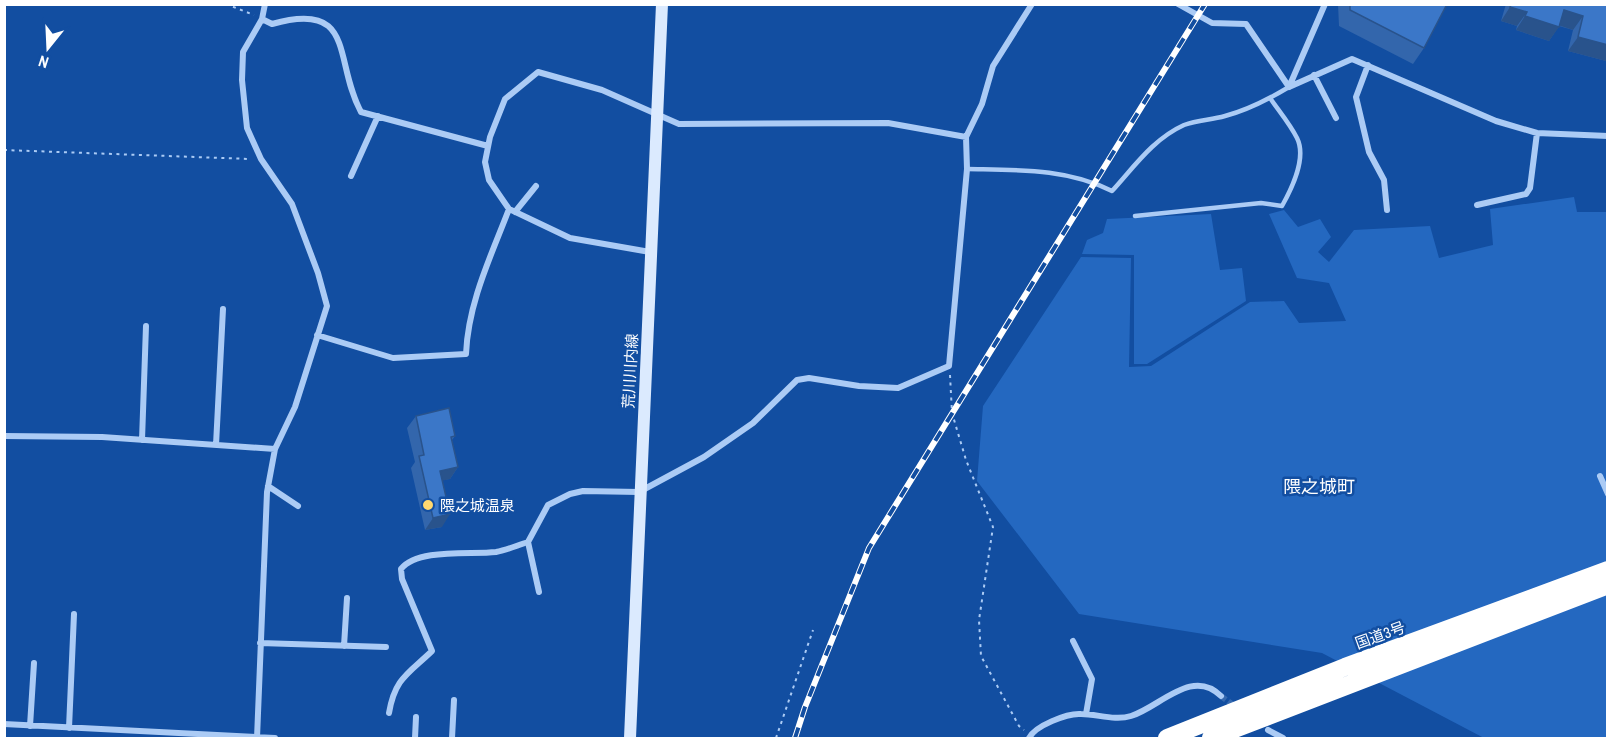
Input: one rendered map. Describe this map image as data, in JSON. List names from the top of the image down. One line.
{"streets":{"highway":["国道3号"],"main road":["荒川川内線"]},"districts":["隈之城町"],"places":["隈之城温泉"],"north":"bottom"}
